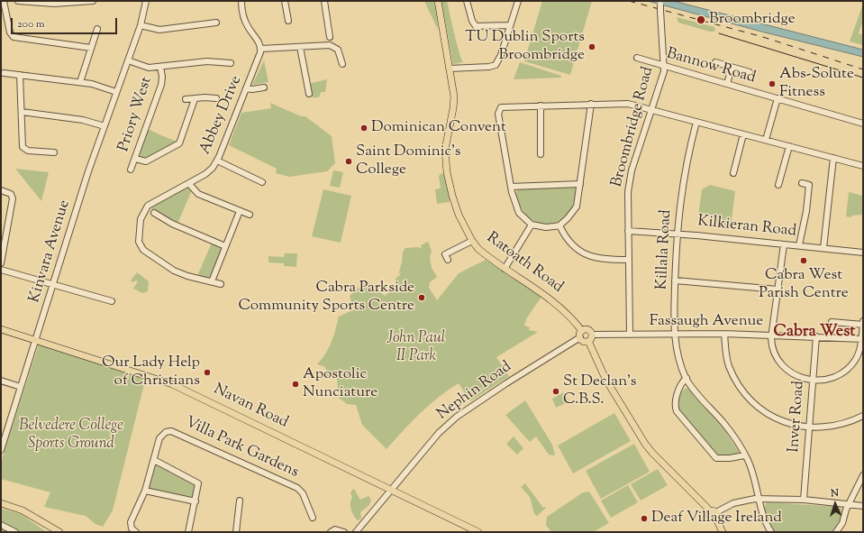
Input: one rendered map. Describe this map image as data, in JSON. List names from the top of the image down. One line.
{"streets":{"main road":["Ratoath Road","Navan Road"],"street":["Bannow Road","Priory West","Abbey Drive","Broombridge Road","Kilkieran Road","Killala Road","Kinvara Avenue","Fassaugh Avenue","Nephin Road","Inver Road","Villa Park Gardens"]},"crossings":[["Bannow Road","Broombridge Road"],["Broombridge Road","Kilkieran Road"],["Broombridge Road","Fassaugh Avenue"],["Kilkieran Road","Killala Road"],["Killala Road","Fassaugh Avenue"],["Kinvara Avenue","Navan Road"],["Ratoath Road","Fassaugh Avenue"],["Ratoath Road","Nephin Road"],["Fassaugh Avenue","Nephin Road"],["Fassaugh Avenue","Inver Road"],["Nephin Road","Navan Road"]],"districts":["Cabra West"],"parks":["John Paul II Park","Belvedere College Sports Ground"],"places":["Broombridge","TU Dublin Sports Broombridge","Abs-Solute Fitness","Dominican Convent","Saint Dominic's College","Cabra West Parish Centre","Cabra Parkside Community Sports Centre","Our Lady Help of Christians","Apostolic Nunciature","St Declan's C.B.S.","Deaf Village Ireland"],"scale_bar":"200 m","north":"top"}
